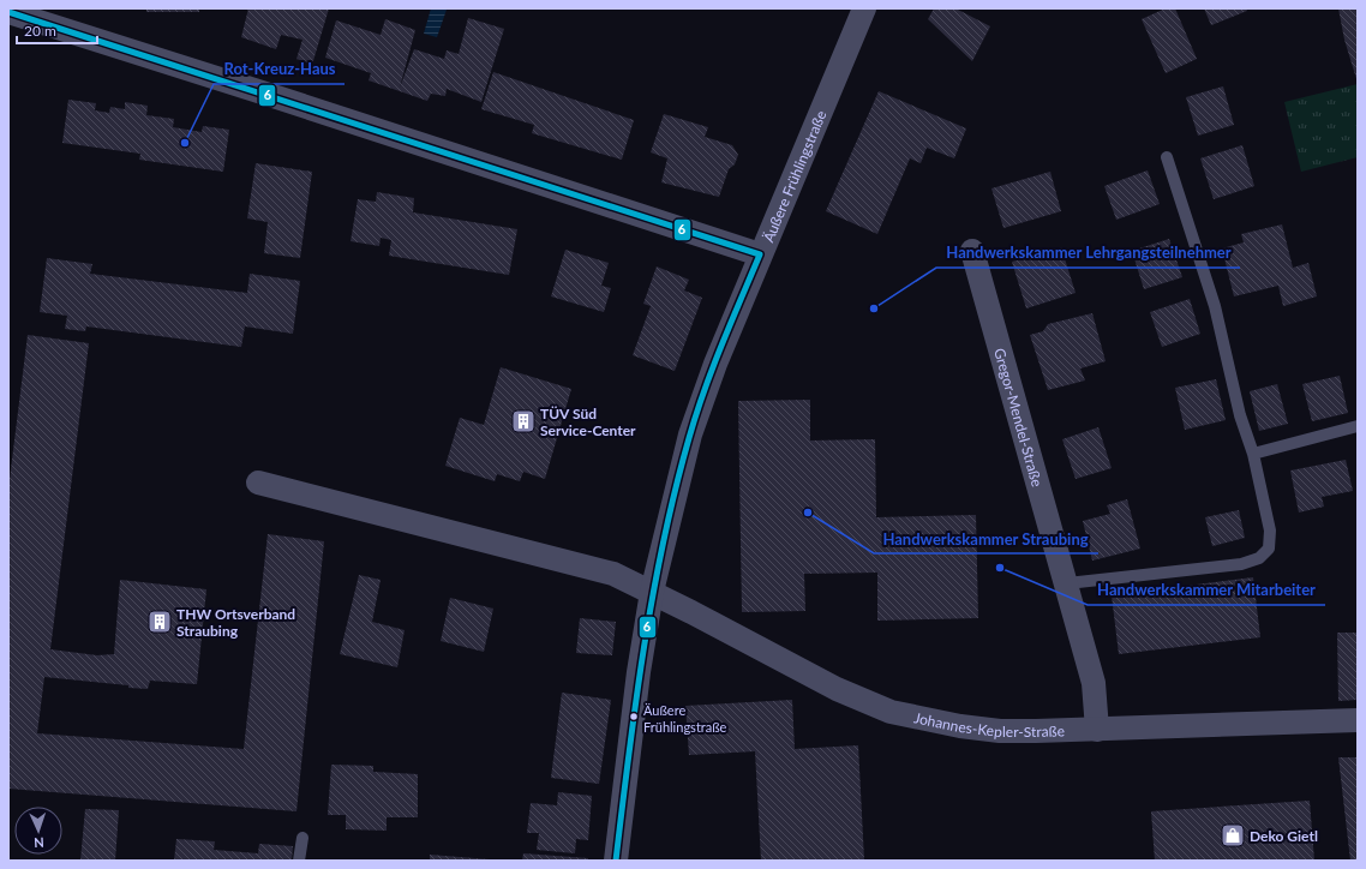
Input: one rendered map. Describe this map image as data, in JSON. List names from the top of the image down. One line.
{"streets":{"street":["Äußere Frühlingstraße","Gregor-Mendel-Straße","Johannes-Kepler-Straße"]},"crossings":[["Äußere Frühlingstraße","Johannes-Kepler-Straße"],["Gregor-Mendel-Straße","Johannes-Kepler-Straße"]],"places":{"other":["Rot-Kreuz-Haus","Handwerkskammer Lehrgangsteilnehmer","Handwerkskammer Straubing","Handwerkskammer Mitarbeiter","Äußere Frühlingstraße"],"building":["TÜV Süd Service-Center","THW Ortsverband Straubing"],"shop":["Deko Gietl"]},"lines":["transit line 6"],"scale_bar":"20 m","north":"bottom"}
